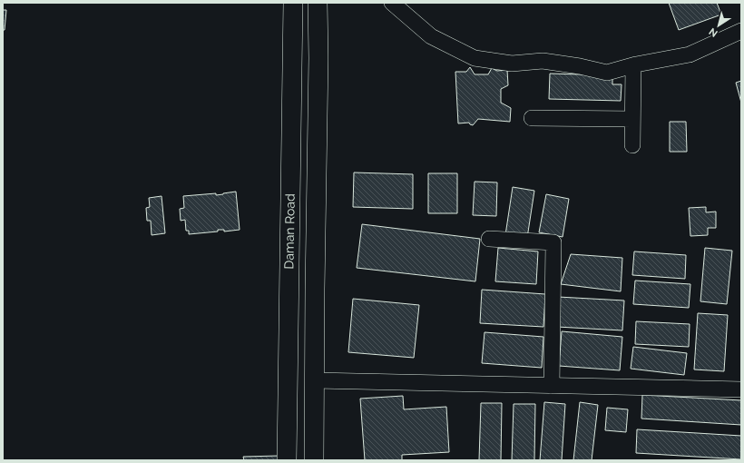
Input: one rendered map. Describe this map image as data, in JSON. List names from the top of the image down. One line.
{"streets":{"main road":["Daman Road"]},"north":"bottom left"}
